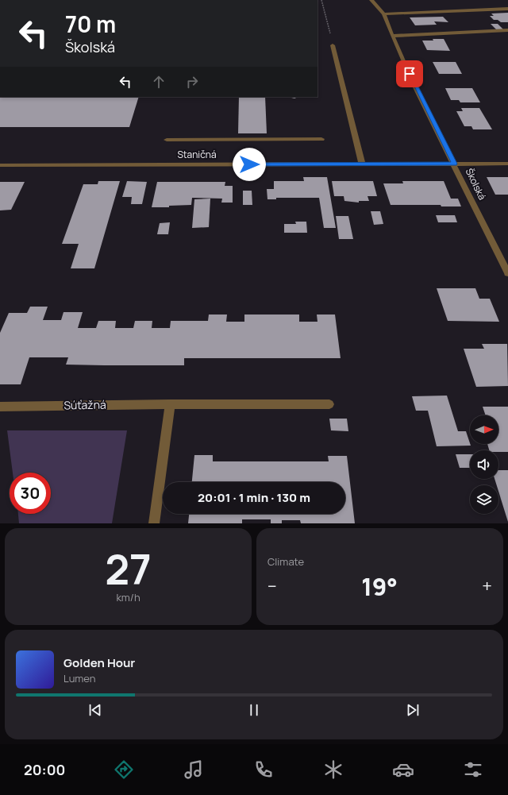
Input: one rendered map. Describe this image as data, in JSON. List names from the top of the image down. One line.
{"streets":{"street":["Staničná","Školská","Súťažná"]},"crossings":[["Staničná","Školská"]],"north":"right","page":{"turn":["70 m","Školská"],"limit":"30","trip":"20:01 · 1 min · 130 m","tile":[["27","km/h"],"Climate"],"heat":["−","19°","+"],"song":["Golden Hour","Lumen"],"tabs":"20:00"}}
